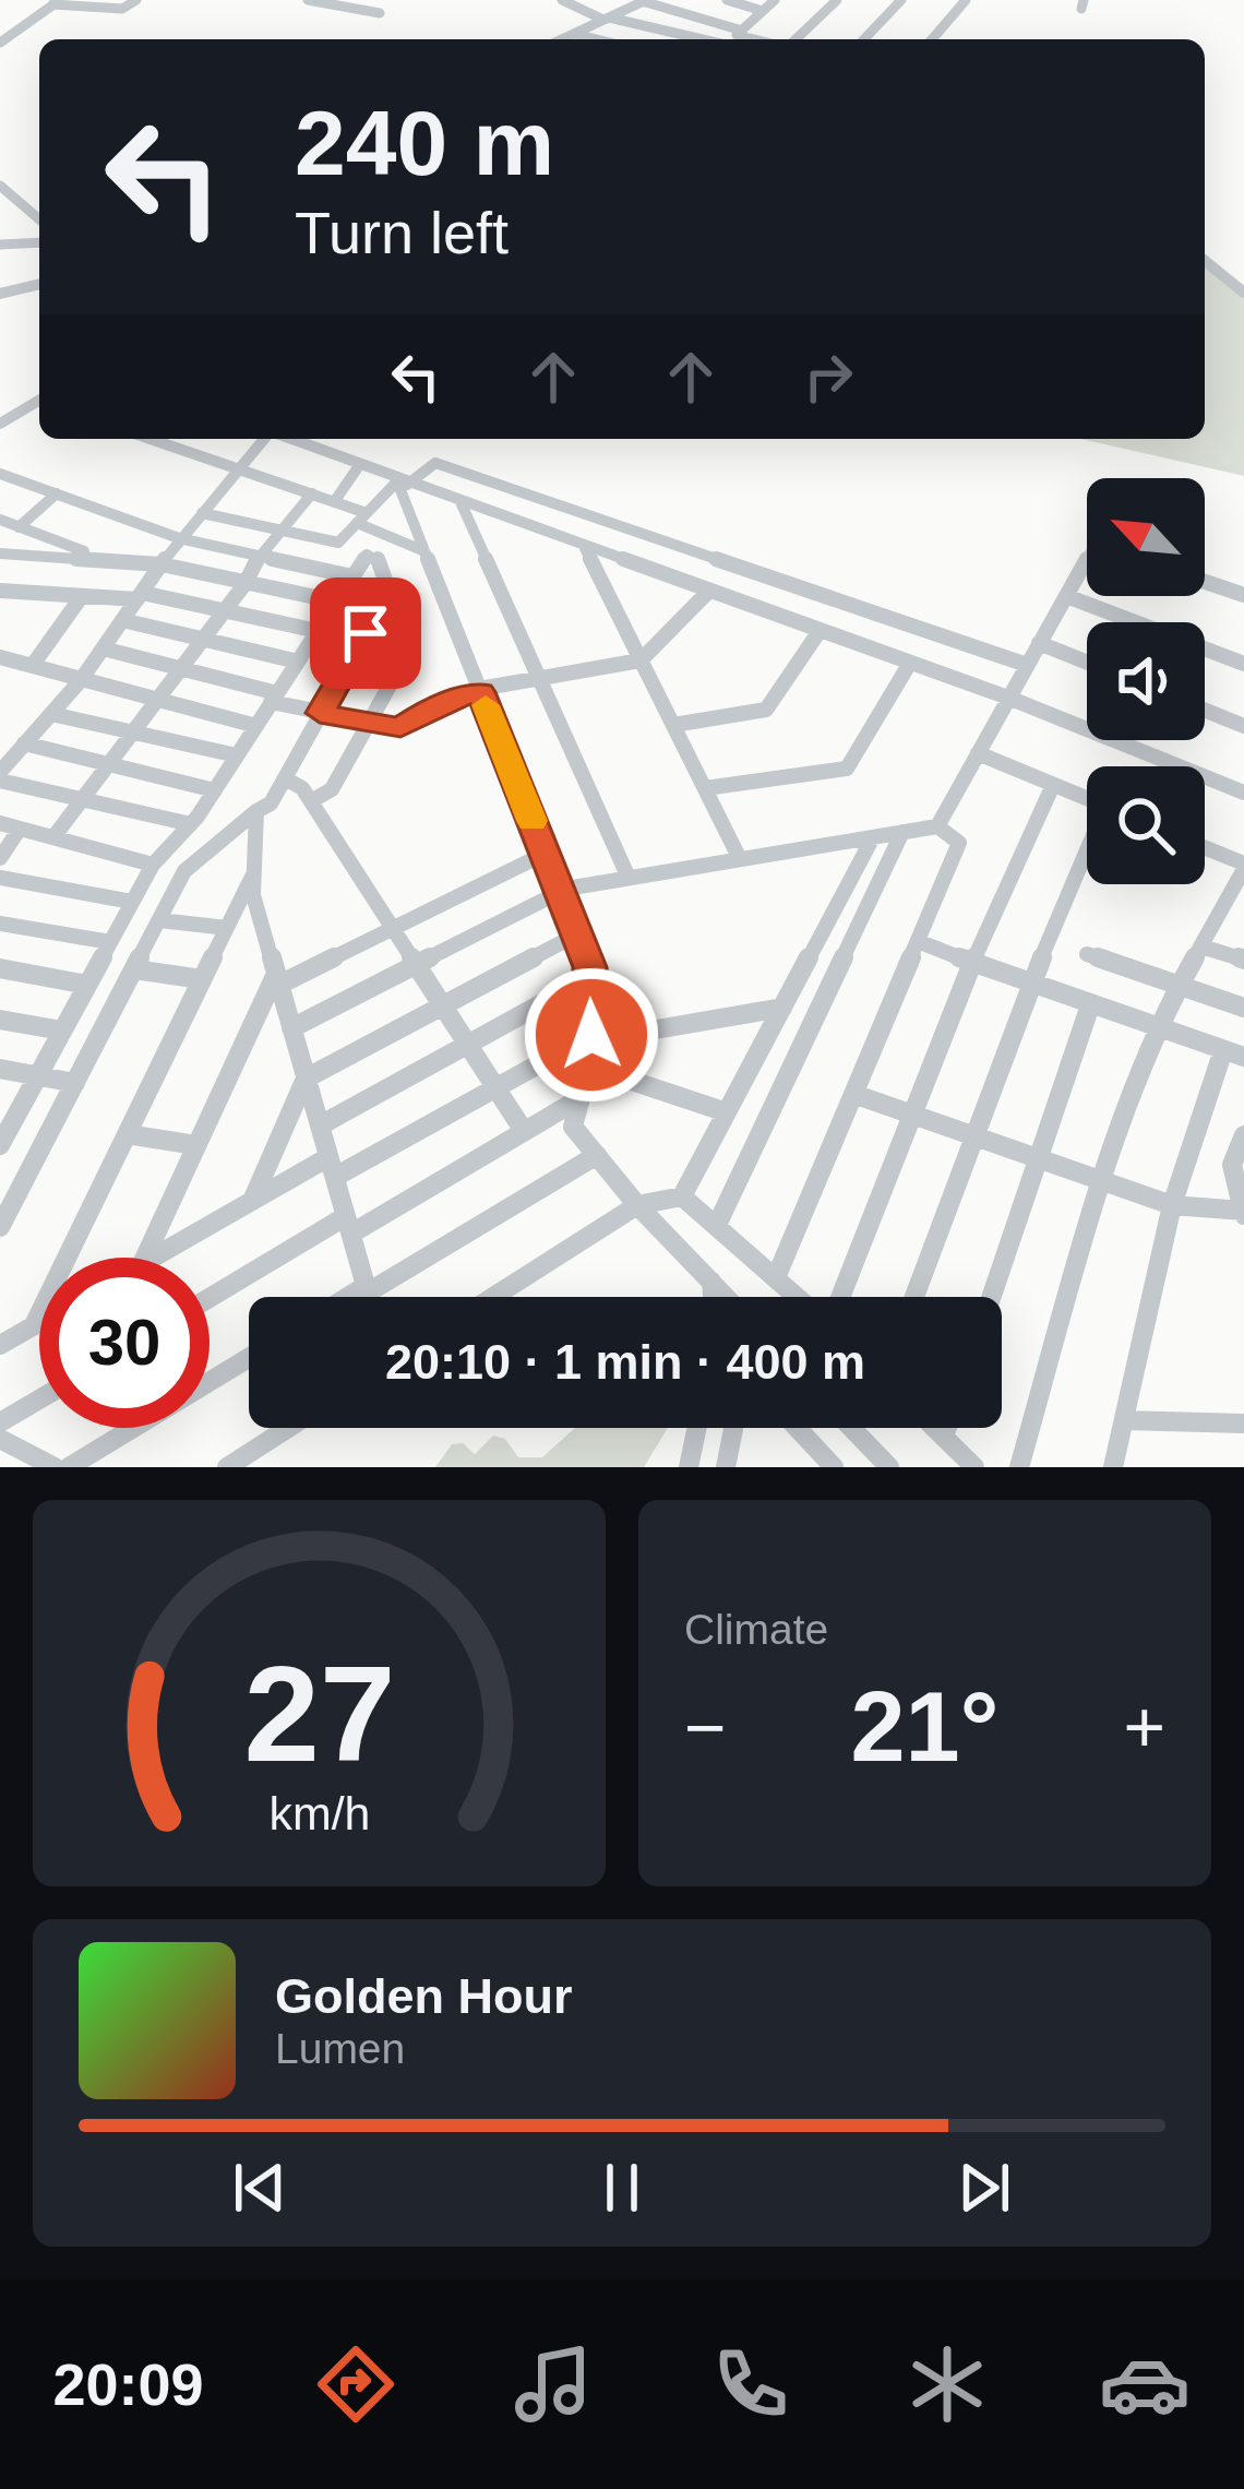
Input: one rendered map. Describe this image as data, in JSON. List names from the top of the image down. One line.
{"north":"top left","page":{"turn":["240 m","Turn left"],"limit":"30","trip":"20:10 · 1 min · 400 m","tile":"Climate","heat":["−","21°","+"],"song":["Golden Hour","Lumen"],"tabs":"20:09","gauge":["27","km/h"]}}
